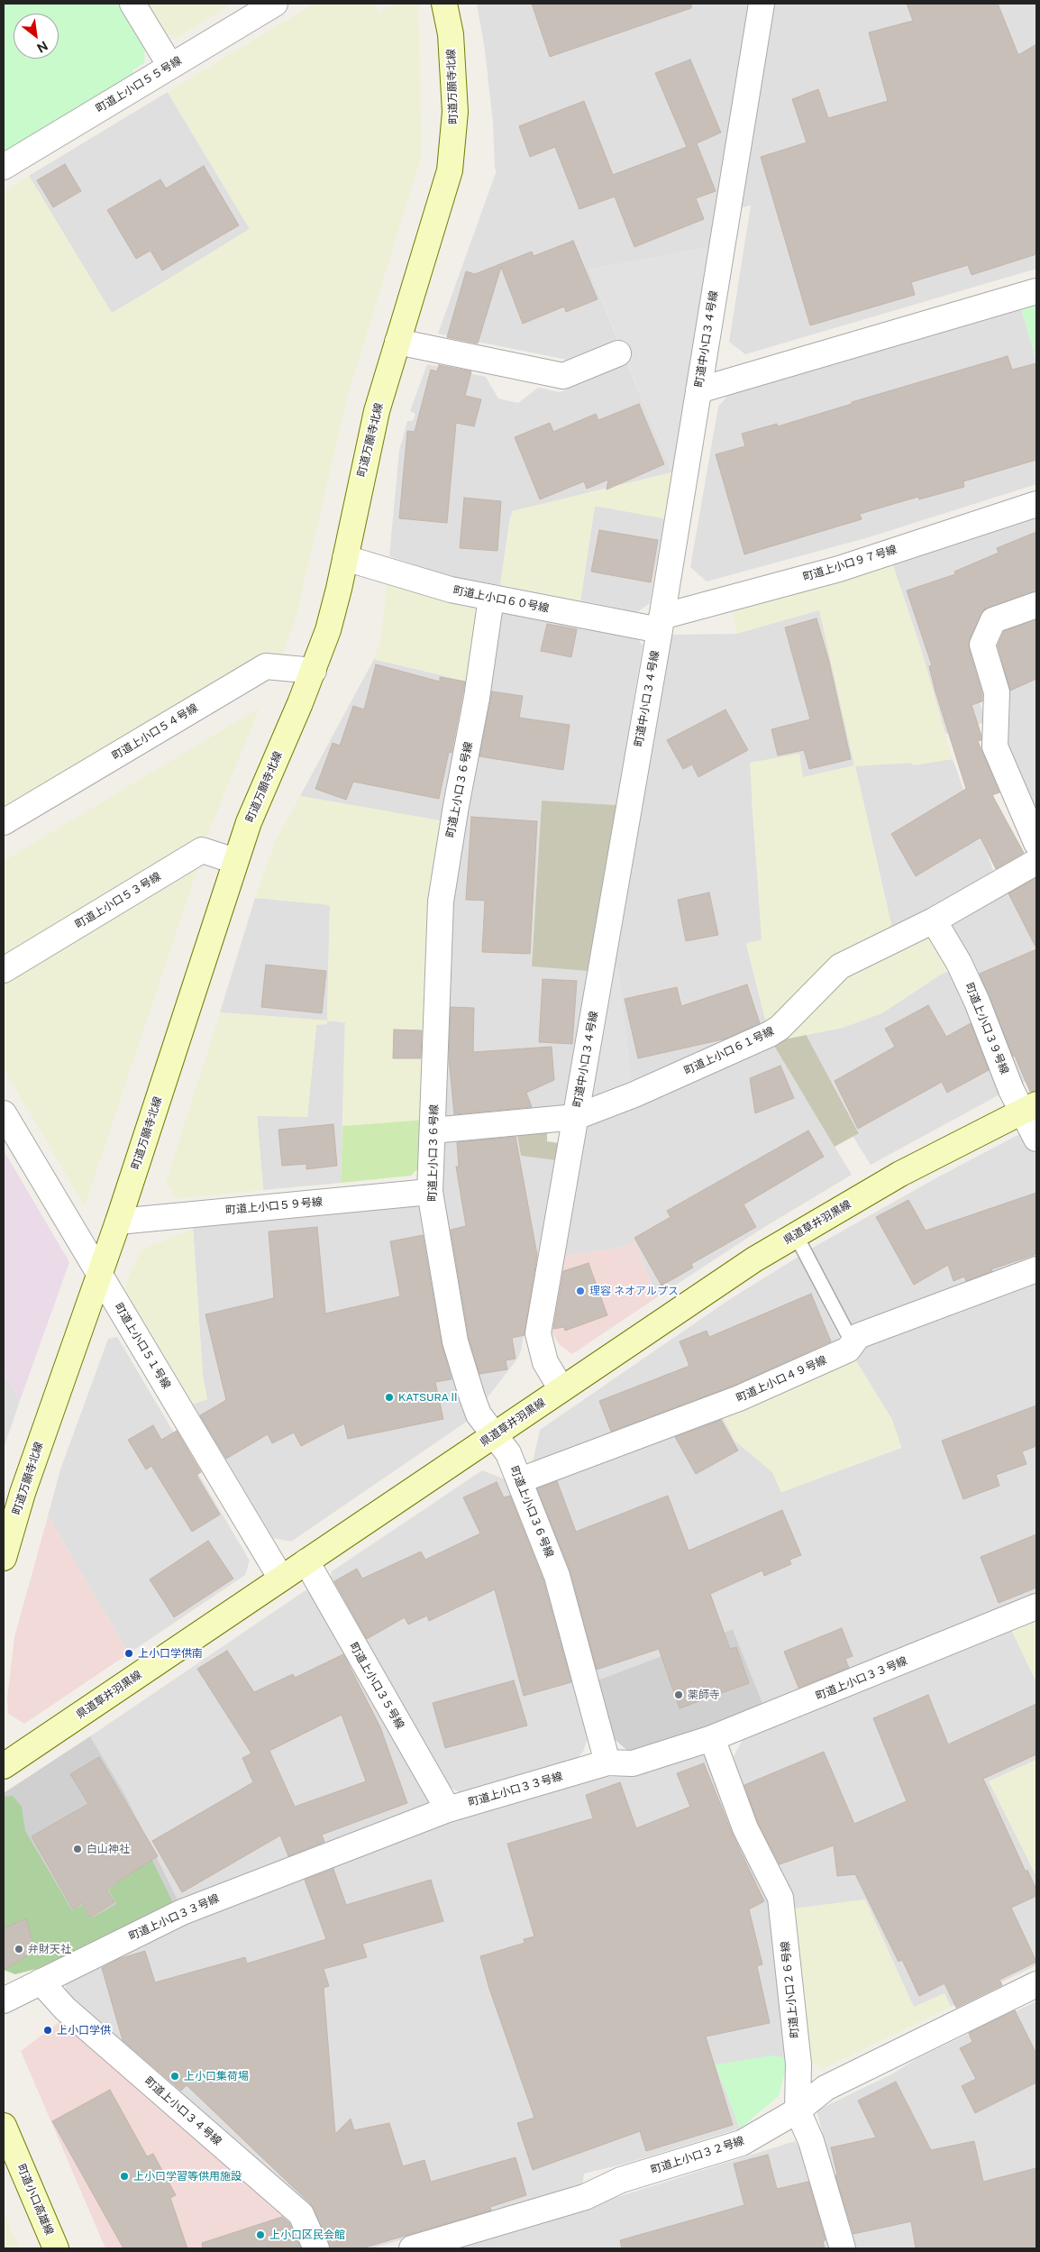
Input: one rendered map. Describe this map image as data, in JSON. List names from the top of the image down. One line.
{"streets":{"street":["町道上小口５５号線","町道万願寺北線","町道中小口３４号線","町道上小口９７号線","町道上小口６０号線","町道上小口５４号線","町道上小口３６号線","町道上小口５３号線","町道上小口３９号線","町道上小口６１号線","町道上小口５９号線","県道草井羽黒線","町道上小口５１号線","町道上小口４９号線","町道上小口３３号線","町道上小口３５号線","町道上小口２６号線","町道上小口３４号線","町道上小口３２号線","町道小口高雄線"]},"crossings":[["町道万願寺北線","町道上小口６０号線"],["町道万願寺北線","町道上小口５４号線"],["町道万願寺北線","町道上小口５３号線"],["町道万願寺北線","町道上小口５９号線"],["町道万願寺北線","町道上小口５１号線"],["町道中小口３４号線","町道上小口９７号線"],["町道中小口３４号線","町道上小口６０号線"],["町道中小口３４号線","町道上小口６１号線"],["町道中小口３４号線","県道草井羽黒線"],["町道上小口９７号線","町道上小口６０号線"],["町道上小口６０号線","町道上小口３６号線"],["町道上小口３６号線","町道上小口６１号線"],["町道上小口３６号線","町道上小口５９号線"],["町道上小口３６号線","県道草井羽黒線"],["町道上小口３６号線","町道上小口４９号線"],["町道上小口３６号線","町道上小口３３号線"],["町道上小口３９号線","町道上小口６１号線"],["町道上小口３９号線","県道草井羽黒線"],["県道草井羽黒線","町道上小口５１号線"],["県道草井羽黒線","町道上小口３５号線"],["町道上小口３３号線","町道上小口３５号線"],["町道上小口３３号線","町道上小口２６号線"],["町道上小口３３号線","町道上小口３４号線"],["町道上小口２６号線","町道上小口３２号線"]],"places":["理容 ネオアルプス","KATSURAⅡ","上小口学供南","薬師寺","白山神社","弁財天社","上小口学供","上小口集荷場","上小口学習等供用施設","上小口区民会館"],"north":"bottom right"}
